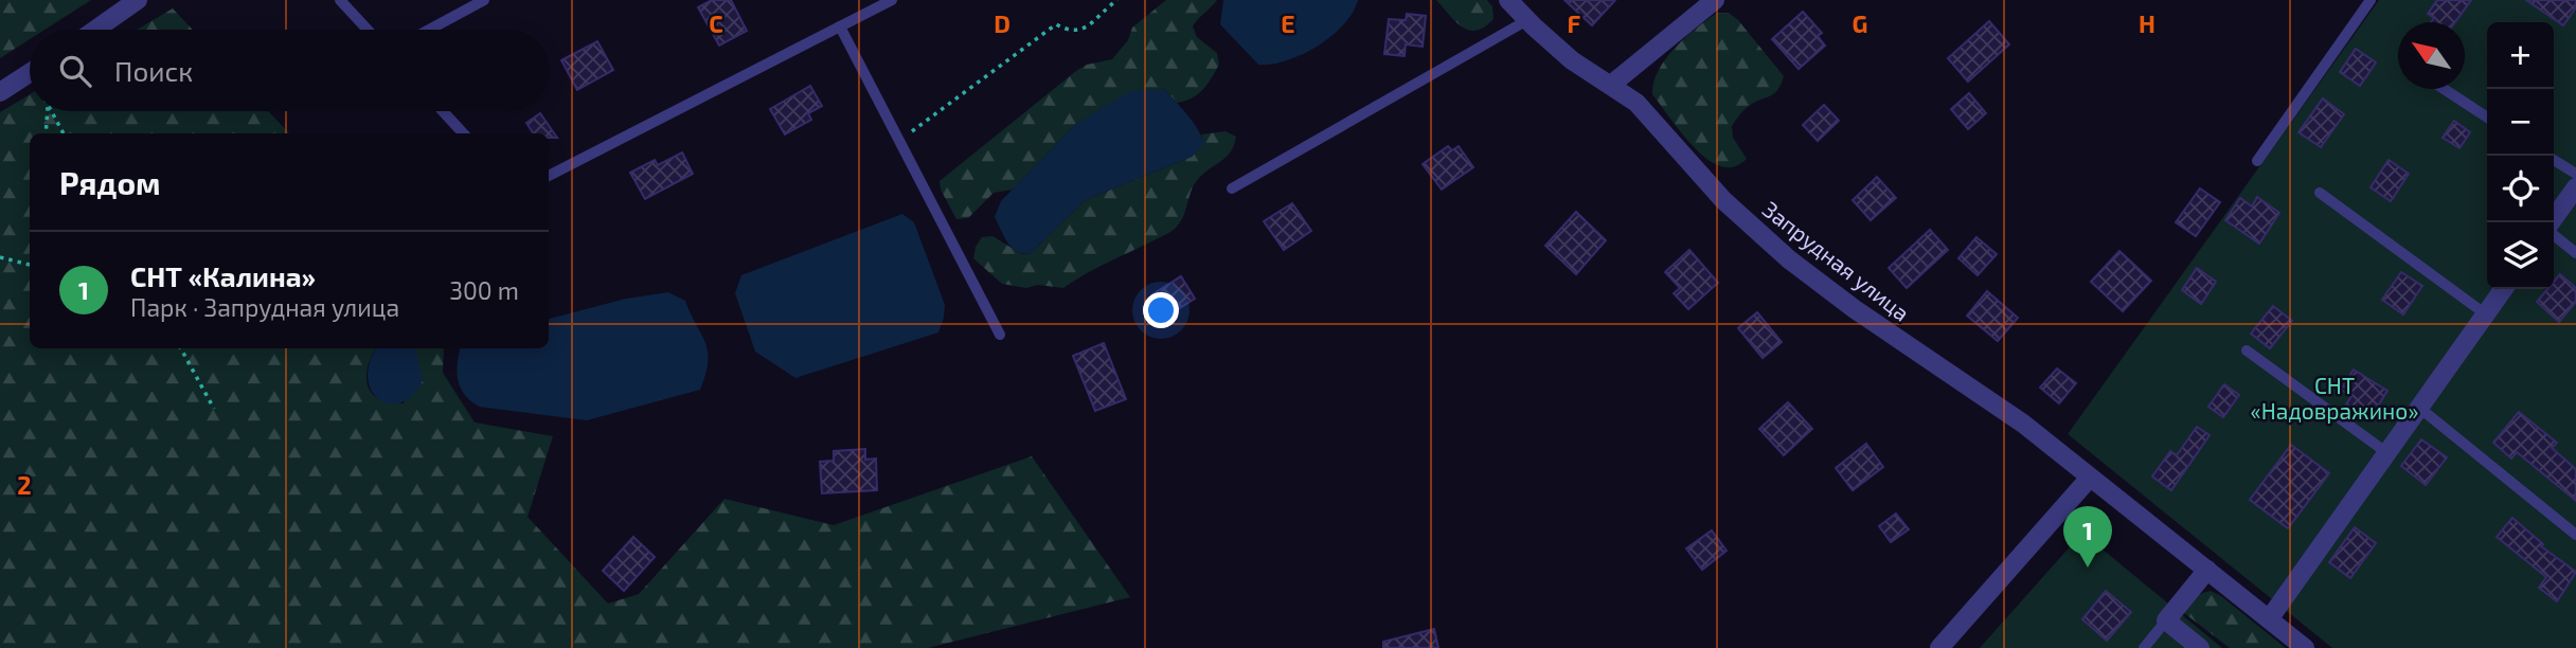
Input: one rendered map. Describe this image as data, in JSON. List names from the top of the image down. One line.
{"streets":{"street":["Запрудная улица"]},"parks":["СНТ «Надовражино»"],"north":"top left","page":{"map_buttons":["+","−"],"search":"Поиск","heading":"Рядом","list":[{"mark":"1","name":"СНТ «Калина»","note":"Парк · Запрудная улица","value":"300 m"}],"pins":"1"},"grid":{"columns":["C","D","E","F","G","H"],"rows":["2"]}}
